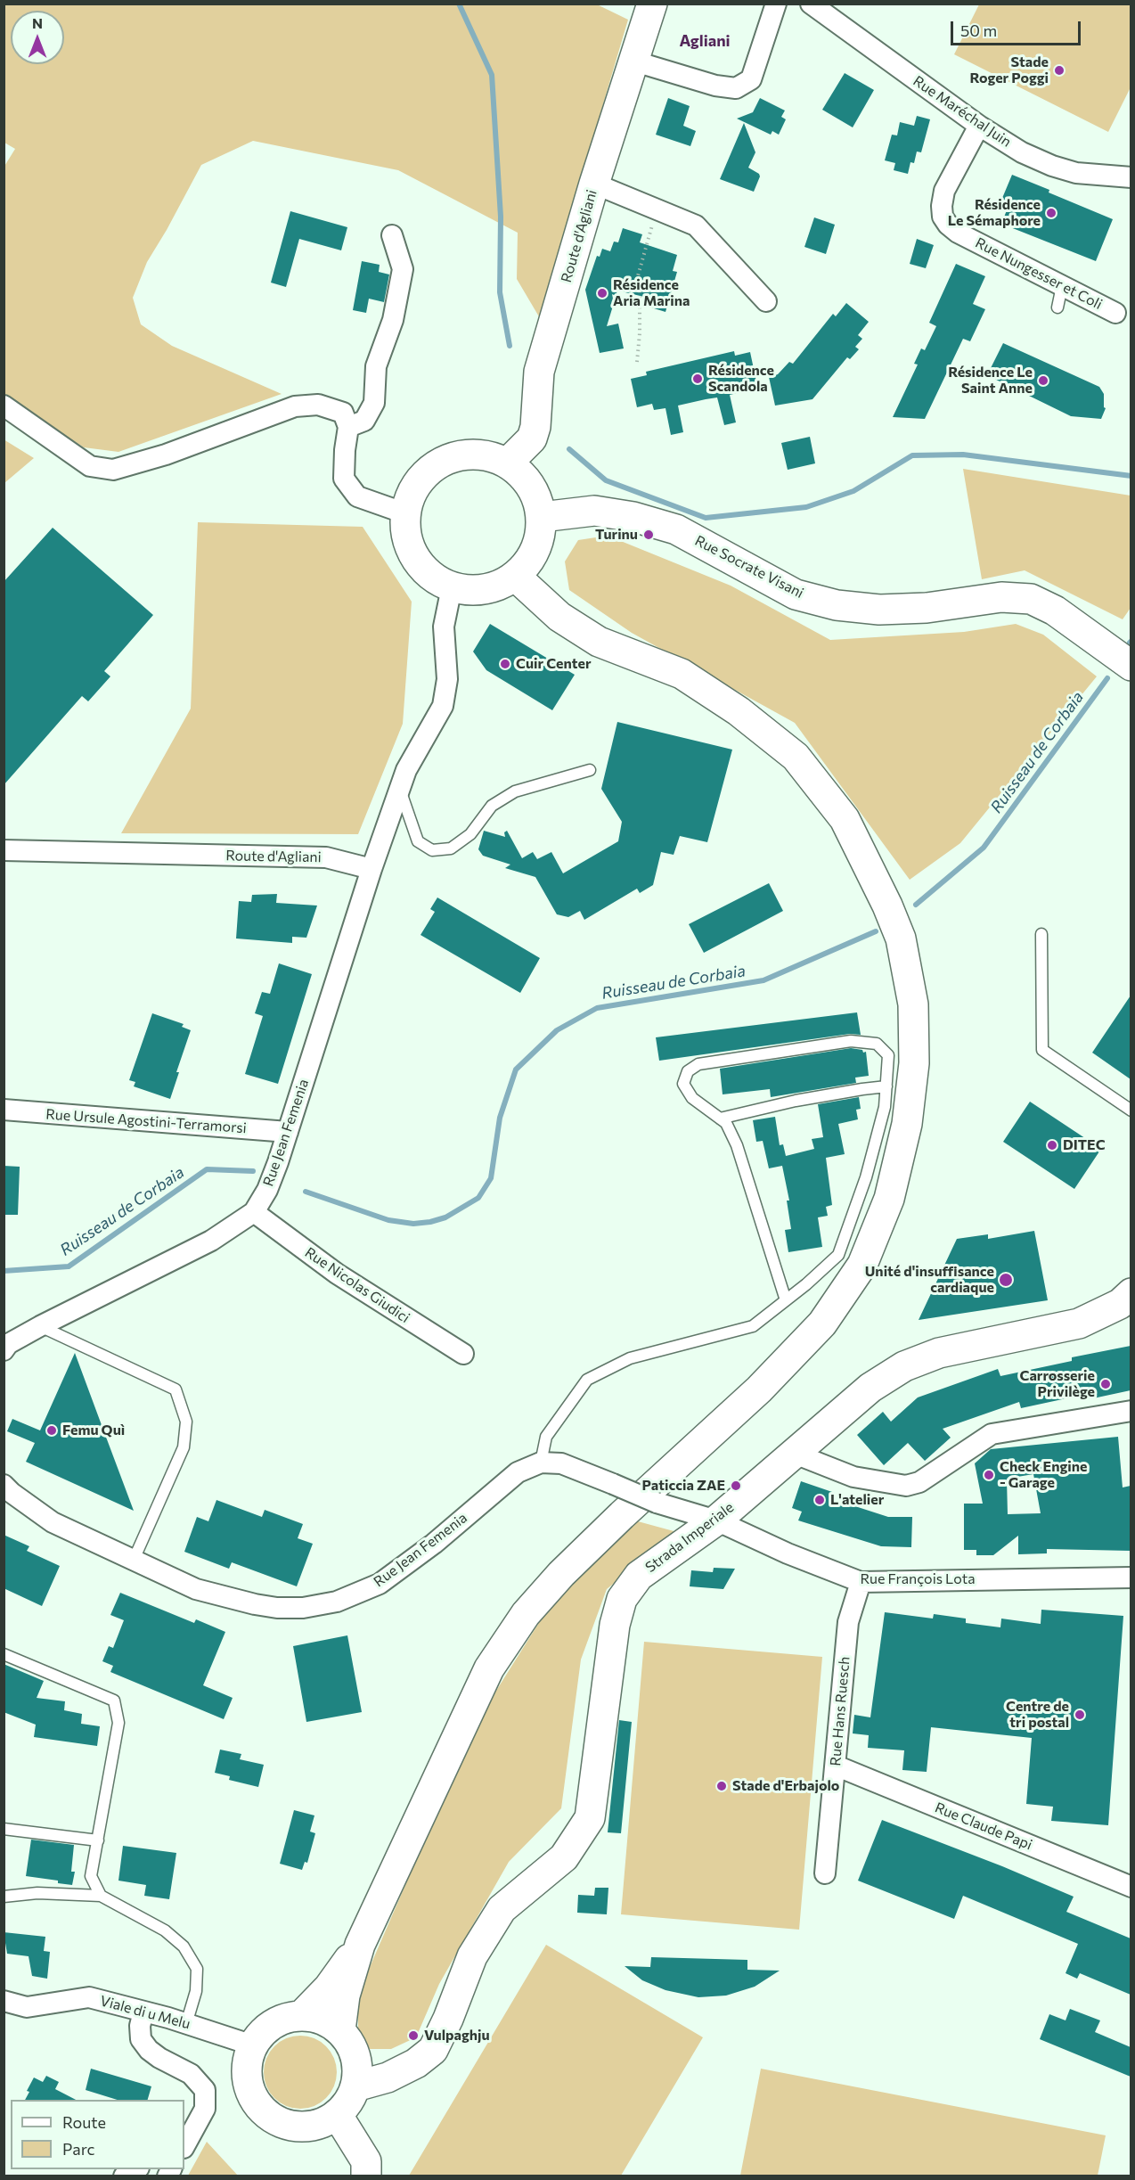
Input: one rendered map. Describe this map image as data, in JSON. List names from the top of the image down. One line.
{"streets":{"street":["Rue Maréchal Juin","Route d'Agliani","Rue Nungesser et Coli","Rue Socrate Visani","Rue Ursule Agostini-Terramorsi","Rue Jean Femenia","Rue Nicolas Giudici","Strada Imperiale","Rue François Lota","Rue Hans Ruesch","Rue Claude Papi","Viale di u Melu"]},"crossings":[["Rue Maréchal Juin","Rue Nungesser et Coli"],["Route d'Agliani","Rue Socrate Visani"],["Route d'Agliani","Rue Jean Femenia"],["Rue Ursule Agostini-Terramorsi","Rue Jean Femenia"],["Rue Jean Femenia","Rue Nicolas Giudici"],["Strada Imperiale","Rue François Lota"],["Strada Imperiale","Viale di u Melu"],["Rue François Lota","Rue Hans Ruesch"],["Rue Hans Ruesch","Rue Claude Papi"]],"districts":["Agliani"],"water":["Ruisseau de Corbaia"],"places":["Stade Roger Poggi","Résidence Le Sémaphore","Résidence Aria Marina","Résidence Scandola","Résidence Le Saint Anne","Turinu","Cuir Center","DITEC","Unité d'insuffisance cardiaque","Carrosserie Privilège","Femu Quì","Check Engine - Garage","Paticcia ZAE","L'atelier","Centre de tri postal","Stade d'Erbajolo","Vulpaghju"],"legend":["Route","Parc"],"scale_bar":"50 m","north":"top"}
